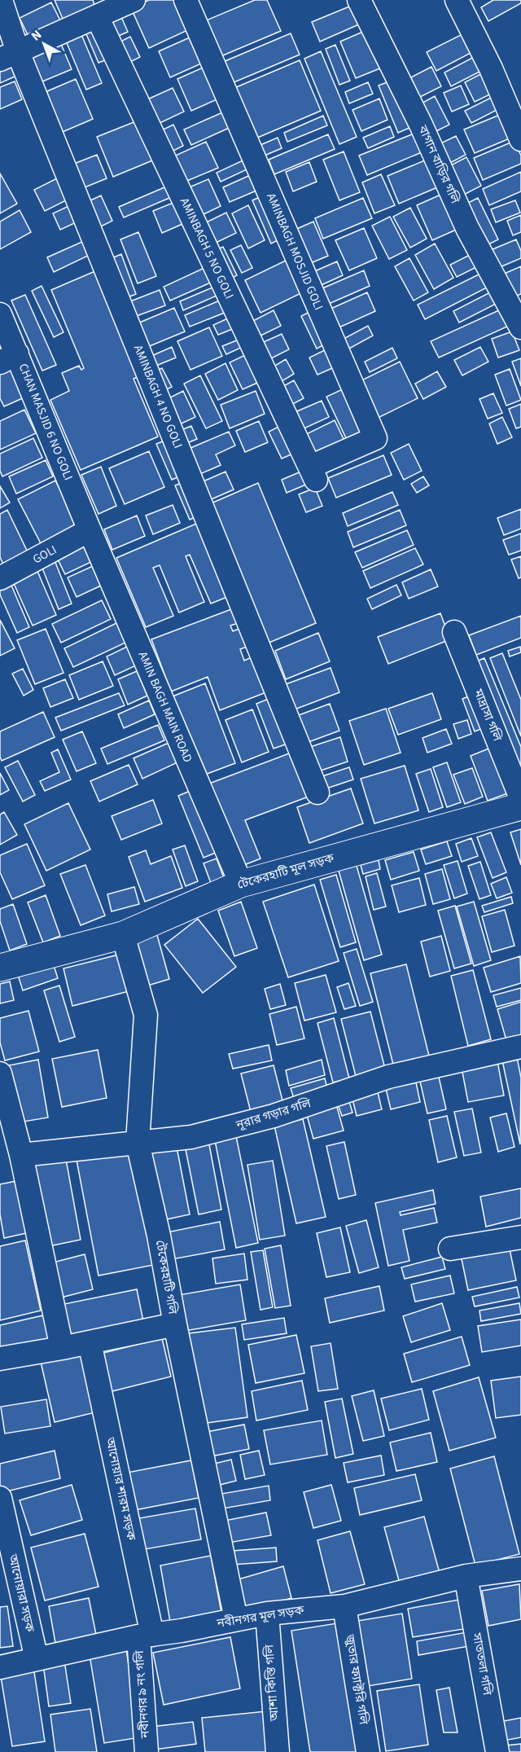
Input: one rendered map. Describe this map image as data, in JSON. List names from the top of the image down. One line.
{"streets":{"street":["বাগান বাড়ির গলি","AMINBAGH 5 NO GOLI","AMINBAGH MOSJID GOLI","AMINBAGH 4 NO GOLI","CHAN MASJID 6 NO GOLI","GOLI","AMIN BAGH MAIN ROAD","মাদ্রাসা গলি","টেকেরহাটি মূল সড়ক","নূরার গড়ার গলি","টেকেরহাটি গলি","আনোয়ার শারম সড়ক","আনোয়ারা সড়ক","নবীনগর মূল সড়ক","সাততলা গলি","জুতার ফ্যাক্টরি গলি","আশা কিস্তি গলি","নবীনগর ৯ নং গলি"]},"crossings":[["AMINBAGH 5 NO GOLI","AMINBAGH MOSJID GOLI"],["CHAN MASJID 6 NO GOLI","GOLI"],["CHAN MASJID 6 NO GOLI","AMIN BAGH MAIN ROAD"],["GOLI","AMIN BAGH MAIN ROAD"],["AMIN BAGH MAIN ROAD","টেকেরহাটি মূল সড়ক"],["টেকেরহাটি মূল সড়ক","টেকেরহাটি গলি"],["নূরার গড়ার গলি","টেকেরহাটি গলি"],["টেকেরহাটি গলি","নবীনগর মূল সড়ক"],["আনোয়ার শারম সড়ক","নবীনগর মূল সড়ক"],["আনোয়ার শারম সড়ক","নবীনগর ৯ নং গলি"],["আনোয়ারা সড়ক","নবীনগর মূল সড়ক"],["নবীনগর মূল সড়ক","সাততলা গলি"],["নবীনগর মূল সড়ক","জুতার ফ্যাক্টরি গলি"],["নবীনগর মূল সড়ক","আশা কিস্তি গলি"],["নবীনগর মূল সড়ক","নবীনগর ৯ নং গলি"]],"north":"top left"}
